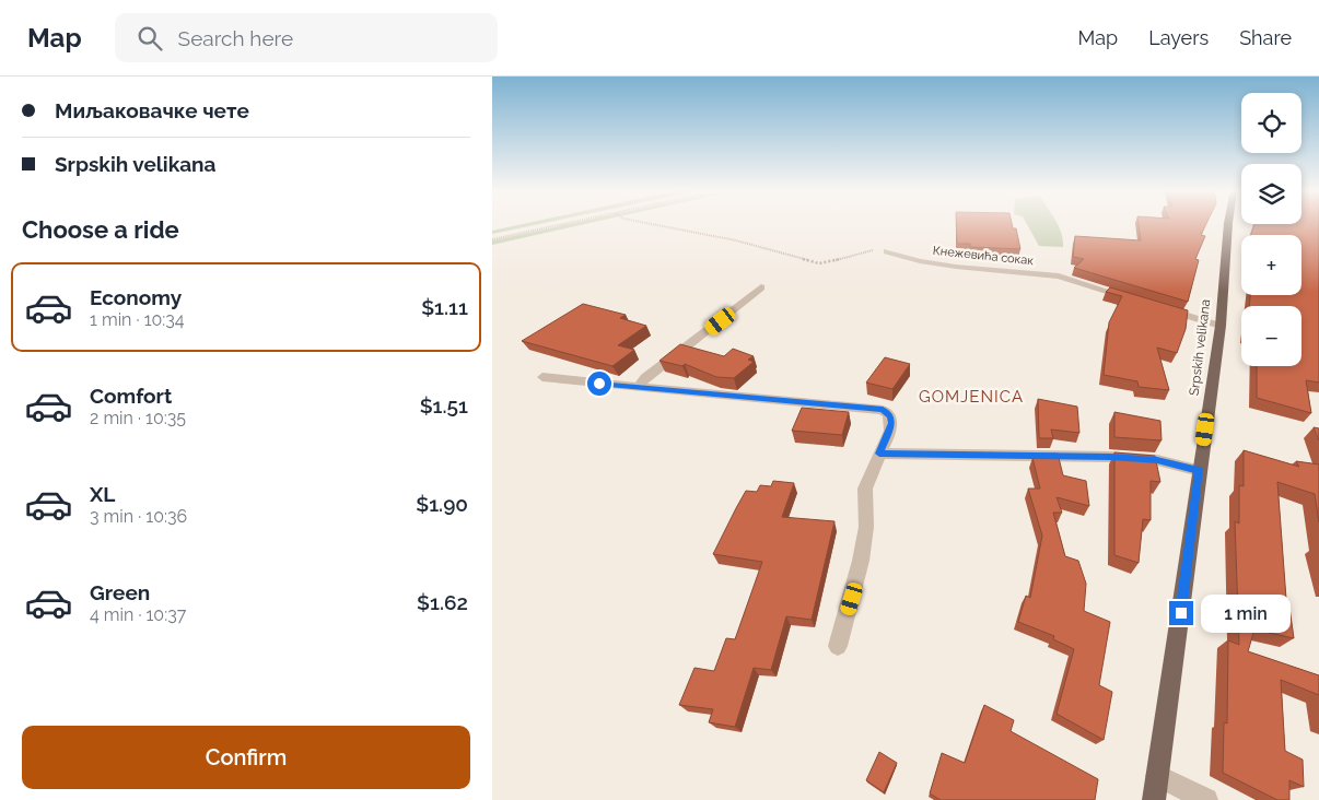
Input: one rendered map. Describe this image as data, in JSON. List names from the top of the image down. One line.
{"streets":{"main road":["Srpskih velikana"],"street":["Кнежевића сокак"]},"districts":["GOMJENICA"],"page":{"header":"Map","search":"Search here","nav":["Map","Layers","Share"],"banner":["Миљаковачке чете","Srpskih velikana"],"map_buttons":["+","−"],"heading":"Choose a ride","list":[{"name":"Economy","note":"1 min · 10:34","value":"$1.11"},{"name":"Comfort","note":"2 min · 10:35","value":"$1.51"},{"name":"XL","note":"3 min · 10:36","value":"$1.90"},{"name":"Green","note":"4 min · 10:37","value":"$1.62"}],"bubble":"1 min","buttons":"Confirm"}}
